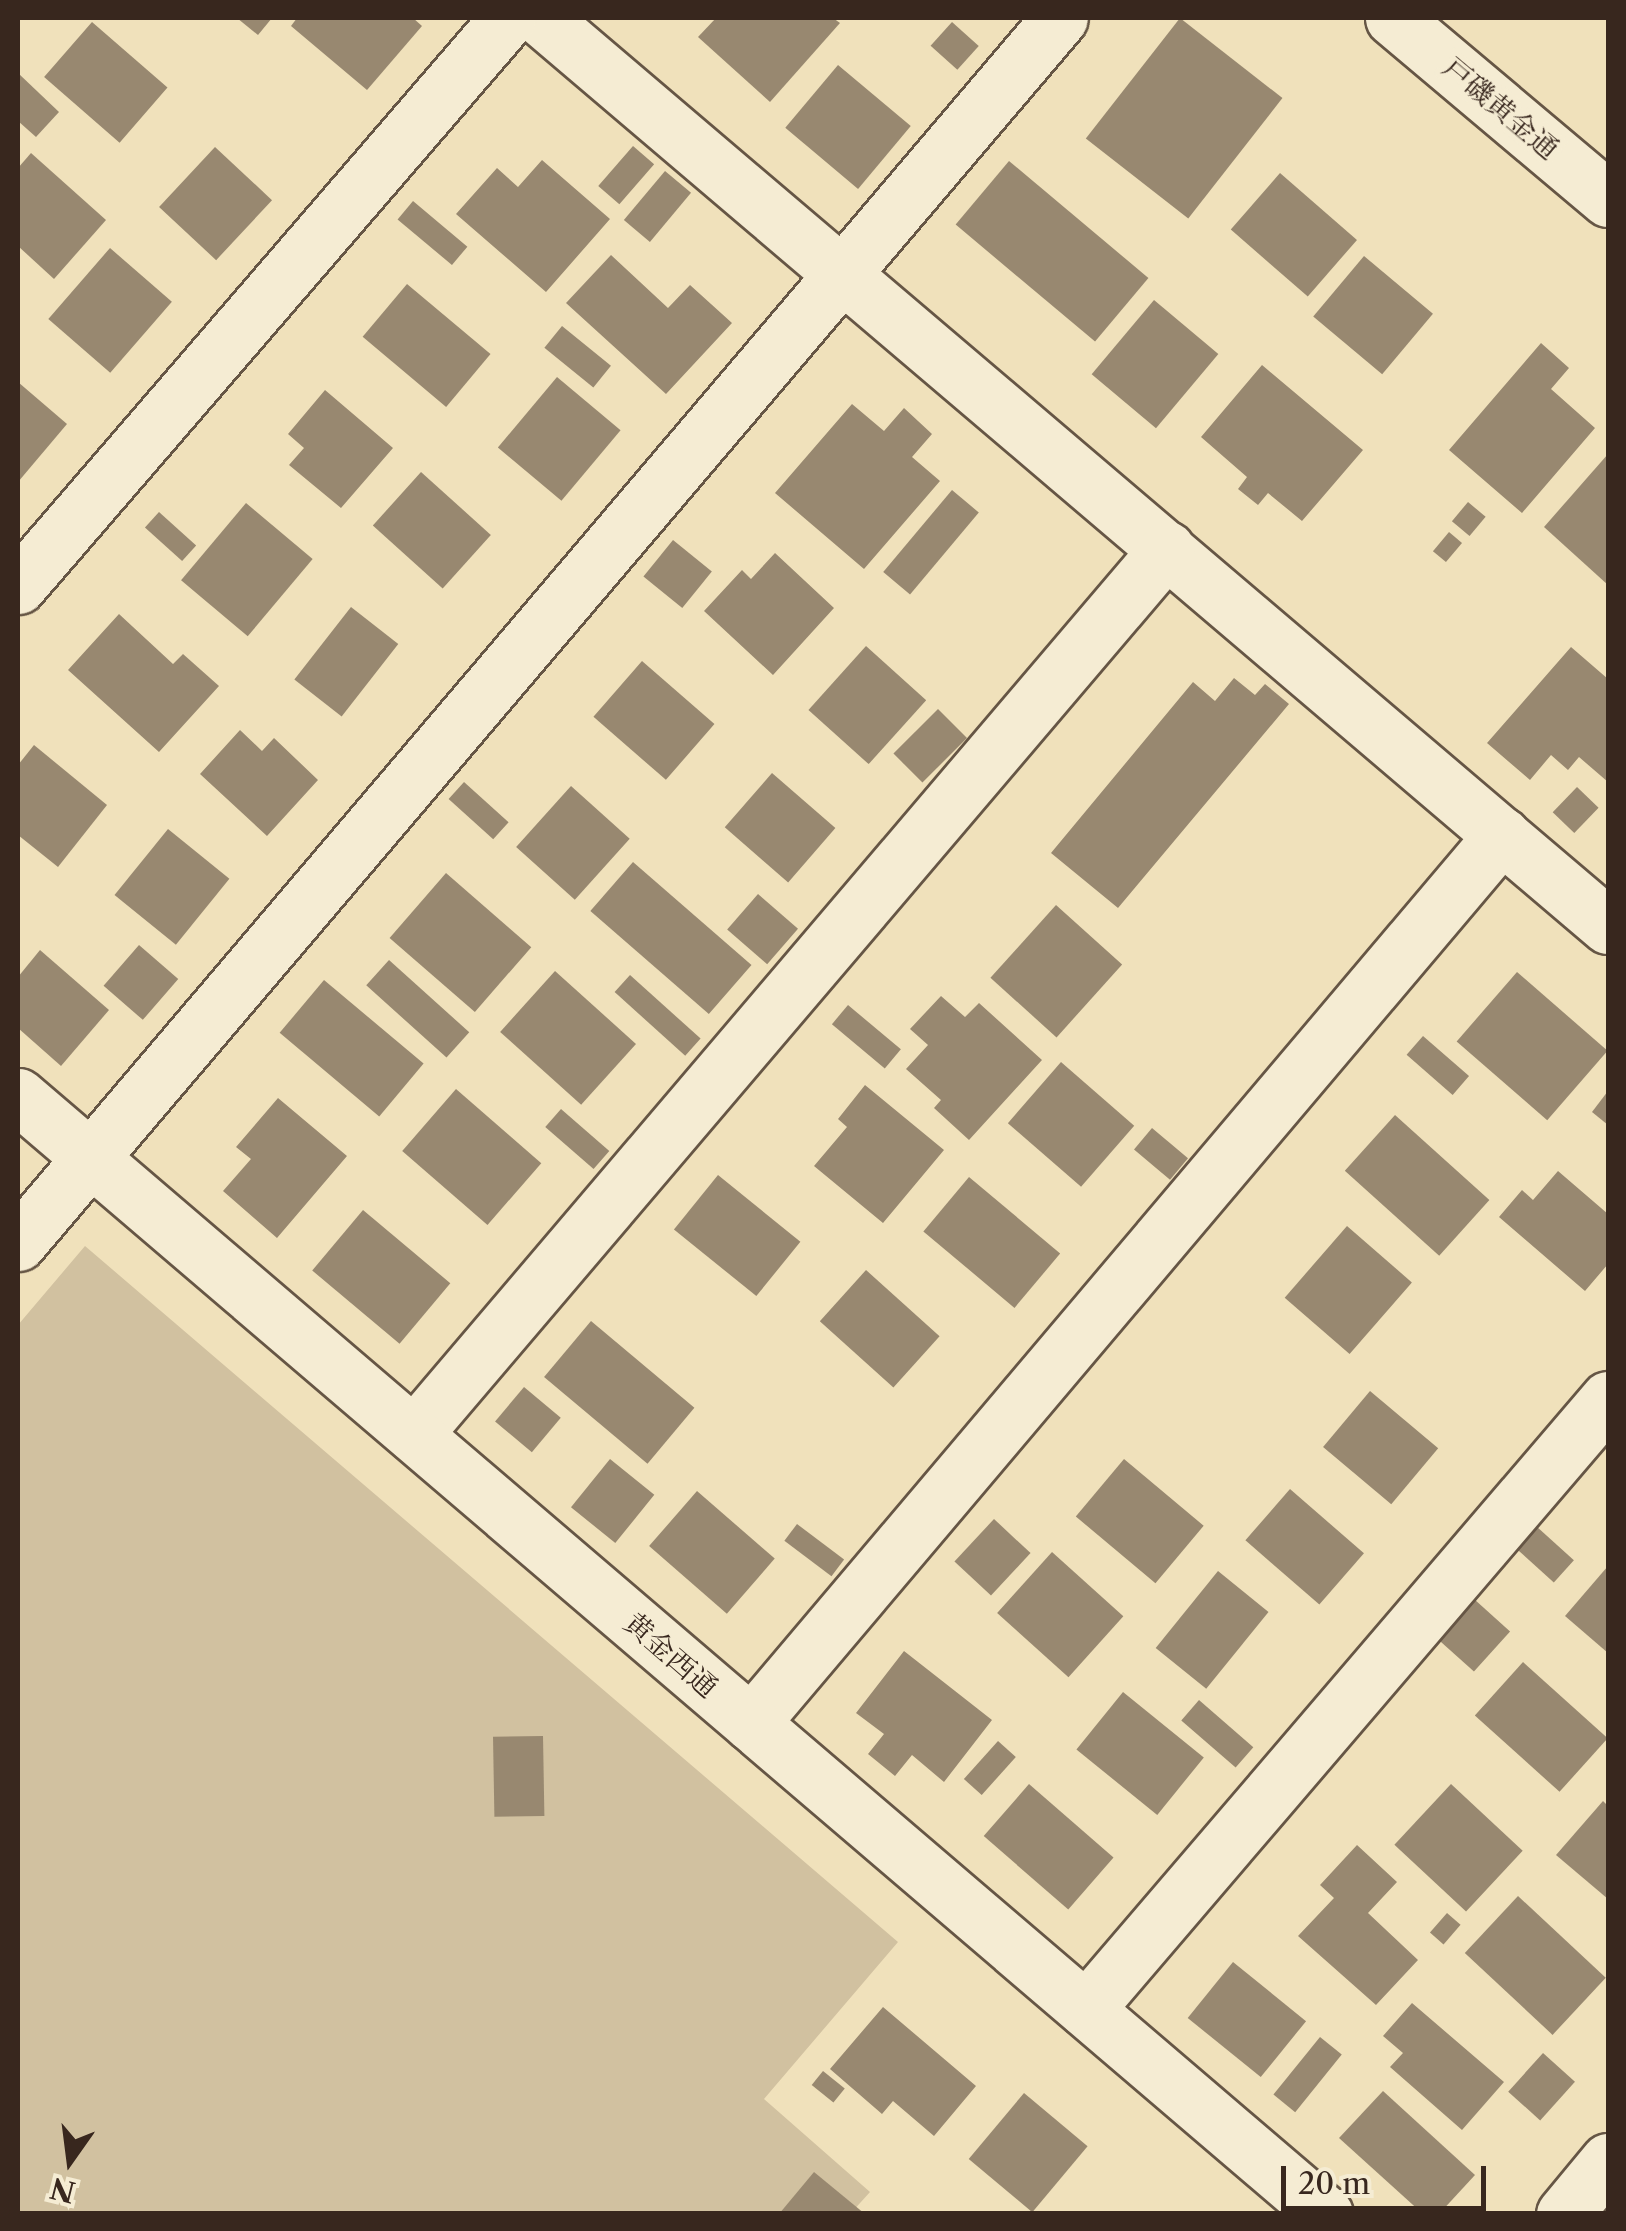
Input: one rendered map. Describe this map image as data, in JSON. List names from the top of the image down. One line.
{"streets":{"street":["戸磯黄金通","黄金西通"]},"scale_bar":"20 m","north":"bottom"}
